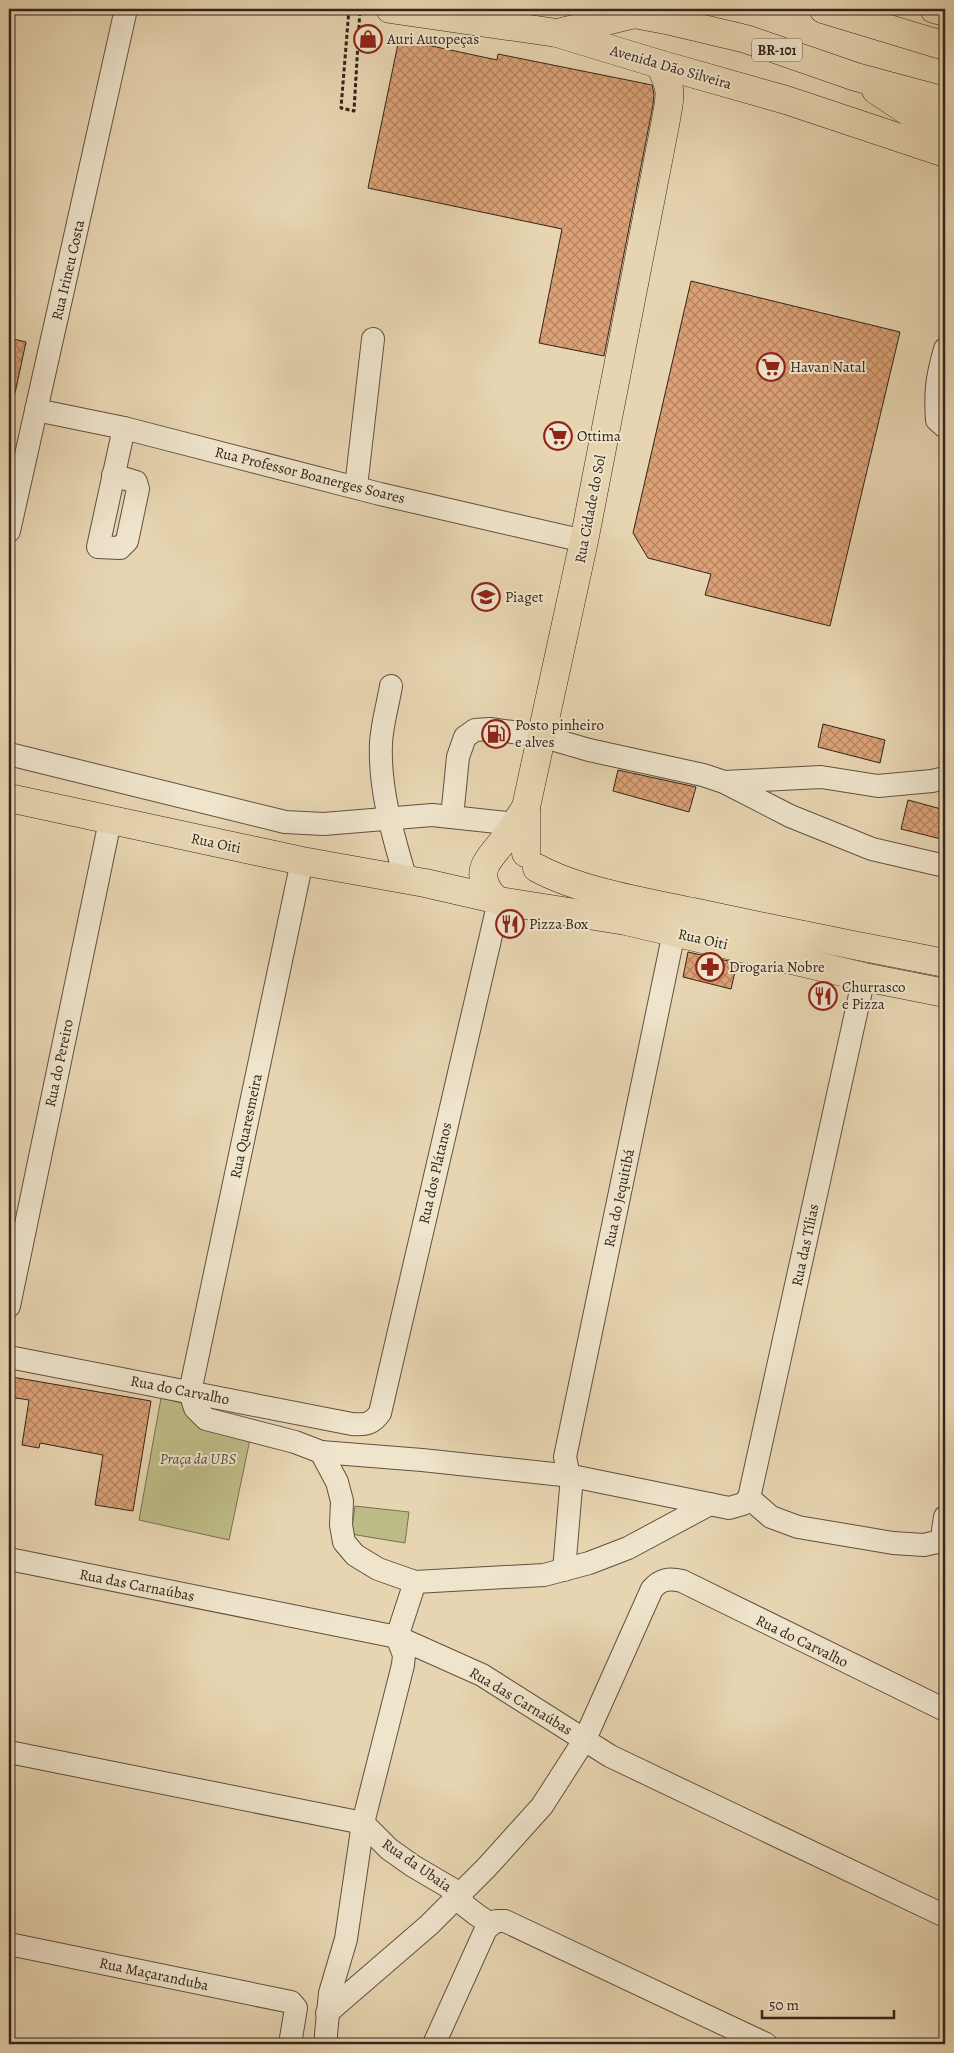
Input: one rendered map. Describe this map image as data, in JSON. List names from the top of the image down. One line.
{"streets":{"main road":["BR-101","Avenida Dão Silveira","Rua Cidade do Sol","Rua Oiti"],"street":["Rua Irineu Costa","Rua Professor Boanerges Soares","Rua do Pereiro","Rua Quaresmeira","Rua dos Plátanos","Rua do Jequitibá","Rua das Tílias","Rua do Carvalho","Rua das Carnaúbas","Rua da Ubaia","Rua Maçaranduba"]},"crossings":[["Avenida Dão Silveira","Rua Cidade do Sol"],["Rua Irineu Costa","Rua Professor Boanerges Soares"],["Rua Professor Boanerges Soares","Rua Cidade do Sol"],["Rua Cidade do Sol","Rua Oiti"],["Rua Cidade do Sol","Rua dos Plátanos"],["Rua Oiti","Rua do Pereiro"],["Rua Oiti","Rua Quaresmeira"],["Rua Oiti","Rua dos Plátanos"],["Rua Oiti","Rua do Jequitibá"],["Rua Oiti","Rua das Tílias"],["Rua Quaresmeira","Rua do Carvalho"],["Rua dos Plátanos","Rua do Carvalho"],["Rua do Carvalho","Rua das Carnaúbas"]],"parks":["Praça da UBS"],"places":{"shop":["Auri Autopeças"],"supermarket":["Havan Natal","Ottima"],"school or university":["Piaget"],"fuel station":["Posto pinheiro e alves"],"restaurant":["Pizza Box","Churrasco e Pizza"],"pharmacy":["Drogaria Nobre"]},"scale_bar":"50 m"}
